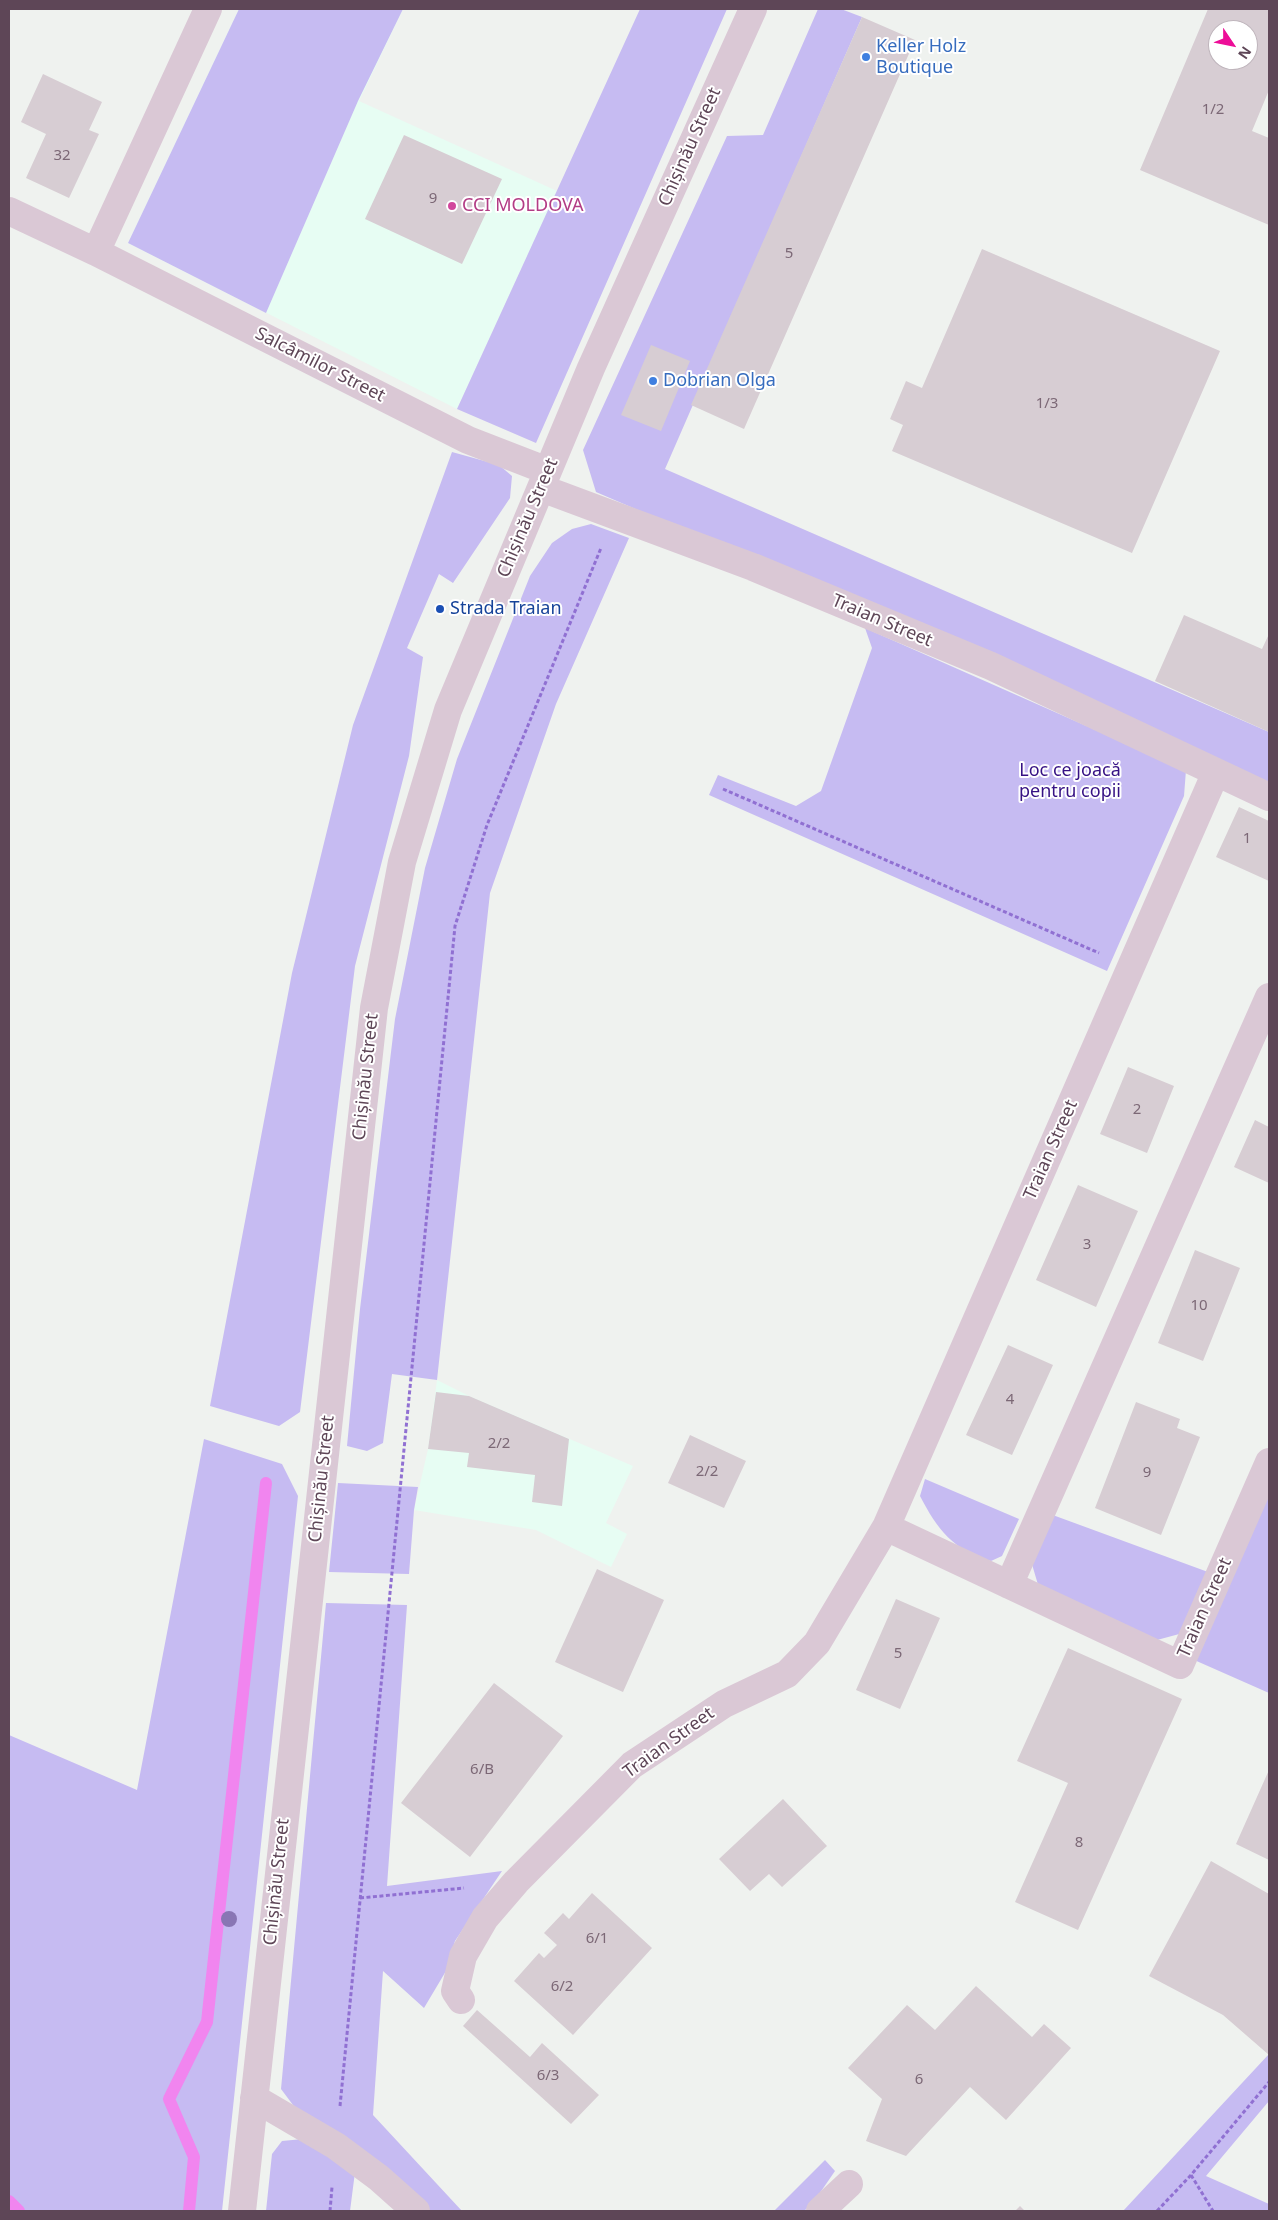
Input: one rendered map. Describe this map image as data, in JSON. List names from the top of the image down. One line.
{"streets":{"street":["Chișinău Street","Salcâmilor Street","Traian Street"]},"crossings":[["Chișinău Street","Salcâmilor Street"],["Chișinău Street","Traian Street"],["Salcâmilor Street","Traian Street"]],"parks":["Loc ce joacă pentru copii"],"places":["Keller Holz Boutique","CCI MOLDOVA","Dobrian Olga","Strada Traian"],"house_numbers":["1/2","32","9","5","1/3","1","2","3","10","4","2/2","2/2","9","5","6/B","8","6/1","6/2","6/3","6"],"north":"bottom right"}
